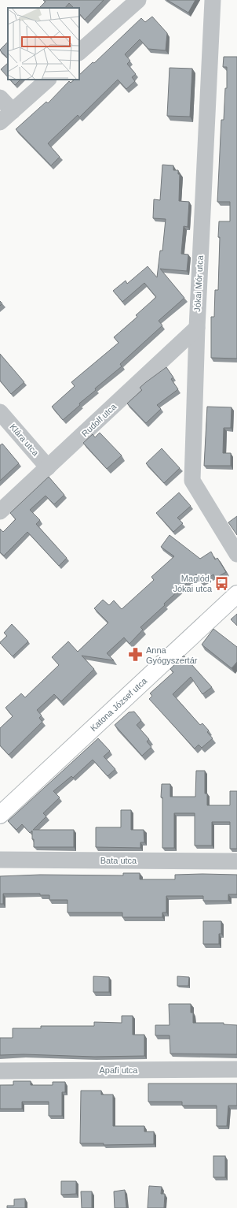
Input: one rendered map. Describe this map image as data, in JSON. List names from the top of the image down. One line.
{"streets":{"main road":["Katona József utca"],"street":["Jókai Mór utca","Rudolf utca","Klára utca","Bata utca","Apafi utca"]},"crossings":[["Jókai Mór utca","Rudolf utca"],["Rudolf utca","Klára utca"]],"places":{"bus stop":["Maglód, Jókai utca"],"pharmacy":["Anna Gyógyszertár"]}}
